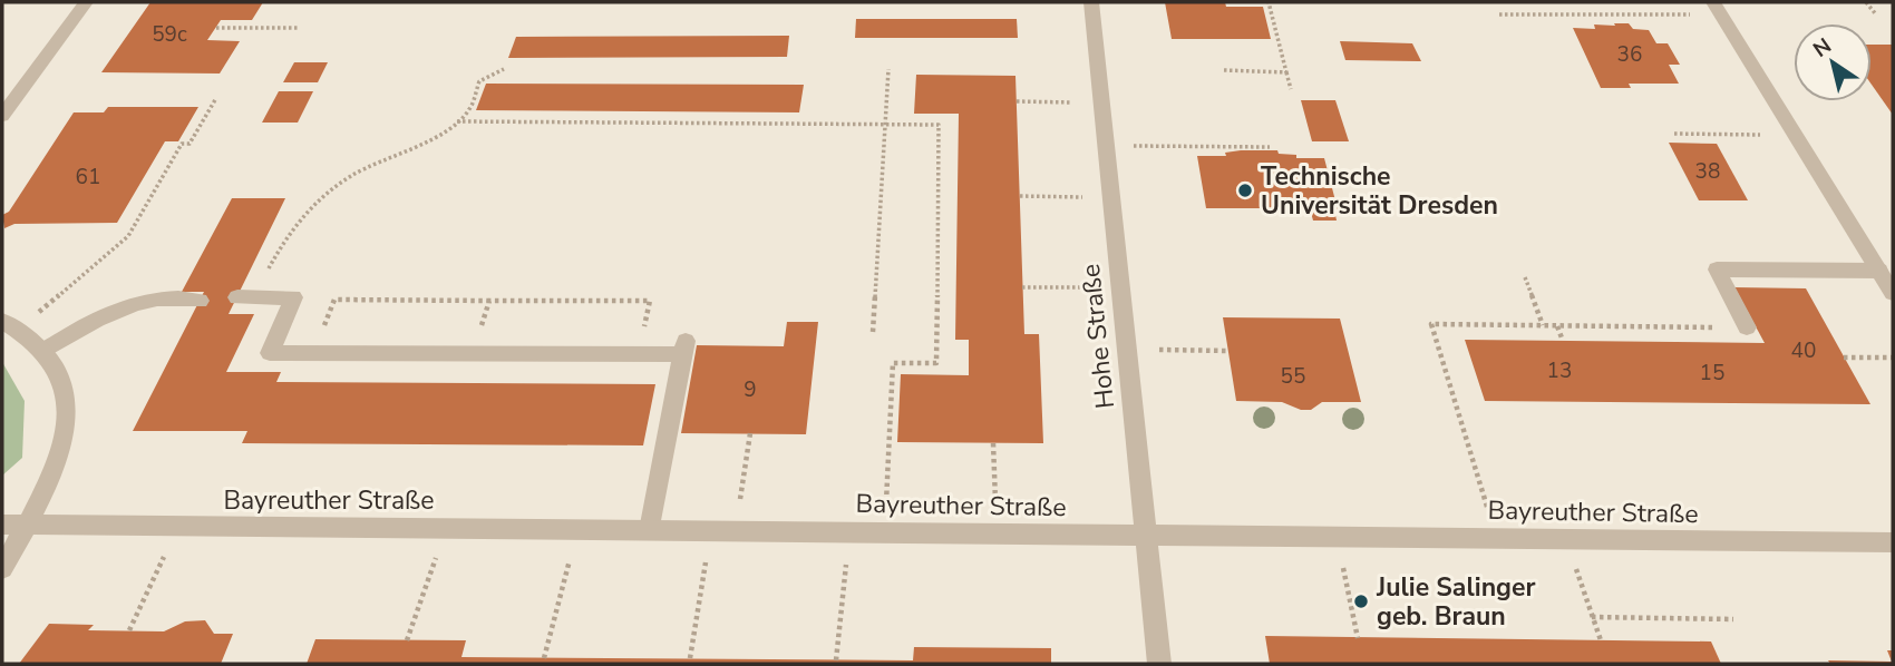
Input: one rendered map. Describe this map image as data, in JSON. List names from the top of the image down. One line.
{"streets":{"street":["Hohe Straße","Bayreuther Straße"]},"crossings":[["Hohe Straße","Bayreuther Straße"]],"places":["Technische Universität Dresden","Julie Salinger geb. Braun"],"house_numbers":["59c","36","38","61","40","13","15","55","9"],"north":"top left"}
